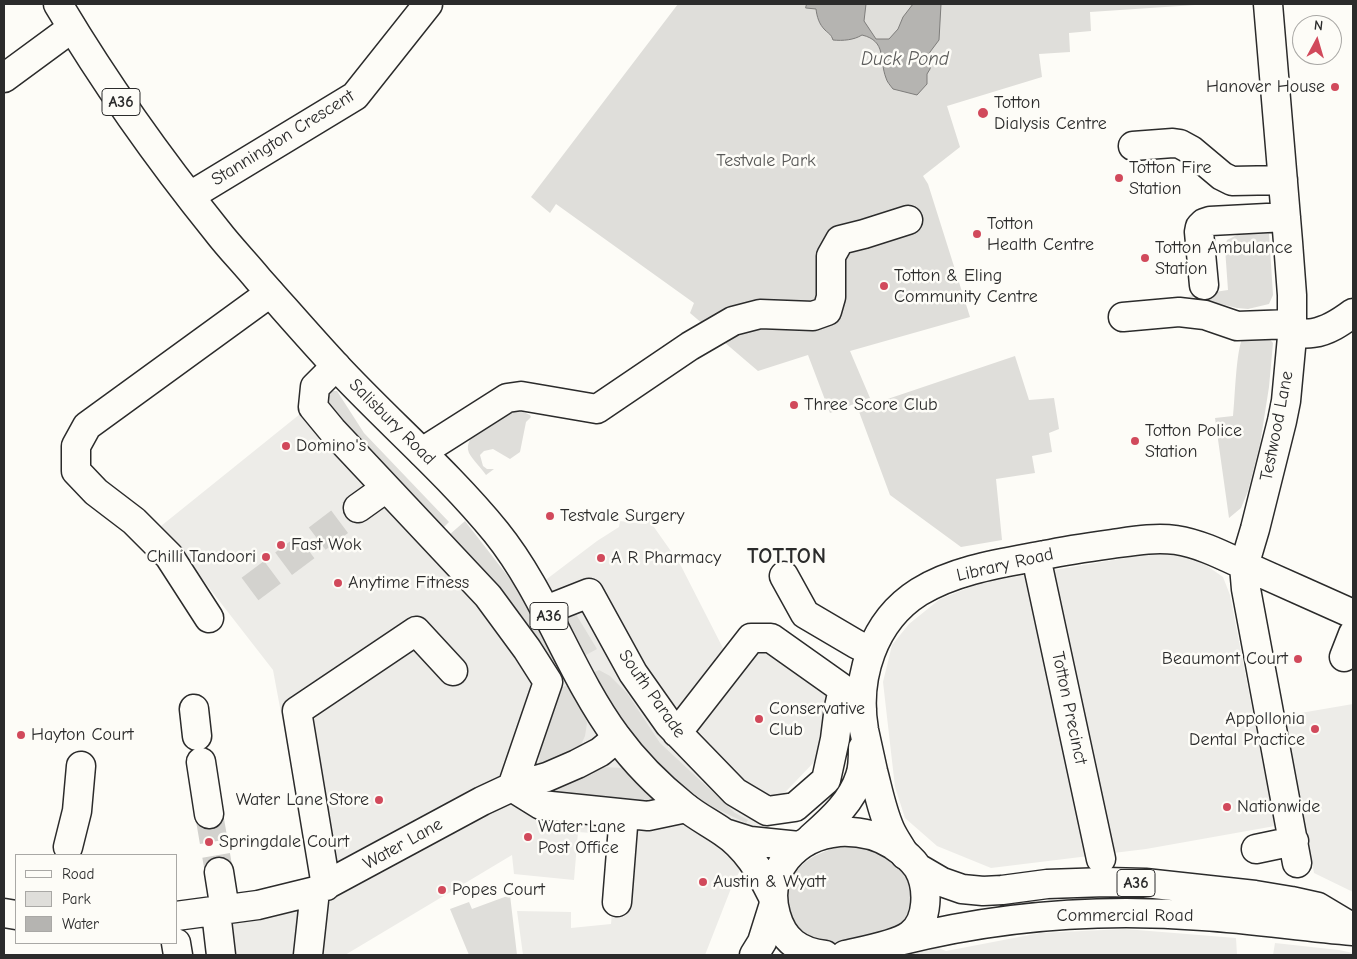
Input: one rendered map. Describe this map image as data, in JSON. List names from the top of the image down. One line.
{"streets":{"street":["A36","Stannington Crescent","Salisbury Road","Testwood Lane","Library Road","South Parade","Totton Precinct","Water Lane","Commercial Road"]},"crossings":[["Stannington Crescent","Salisbury Road"],["Salisbury Road","Library Road"],["Salisbury Road","South Parade"],["Salisbury Road","Water Lane"],["Salisbury Road","Commercial Road"],["Testwood Lane","Library Road"],["Library Road","South Parade"],["Library Road","Totton Precinct"],["Library Road","Commercial Road"]],"districts":["TOTTON"],"water":["Duck Pond"],"parks":["Testvale Park"],"places":["Hanover House","Totton Dialysis Centre","Totton Fire Station","Totton Health Centre","Totton Ambulance Station","Totton & Eling Community Centre","Three Score Club","Totton Police Station","Domino's","Testvale Surgery","Fast Wok","Chilli Tandoori","A R Pharmacy","Anytime Fitness","Beaumont Court","Conservative Club","Appollonia Dental Practice","Hayton Court","Water Lane Store","Nationwide","Water Lane Post Office","Springdale Court","Austin & Wyatt","Popes Court"],"legend":["Road","Park","Water"],"north":"top"}
